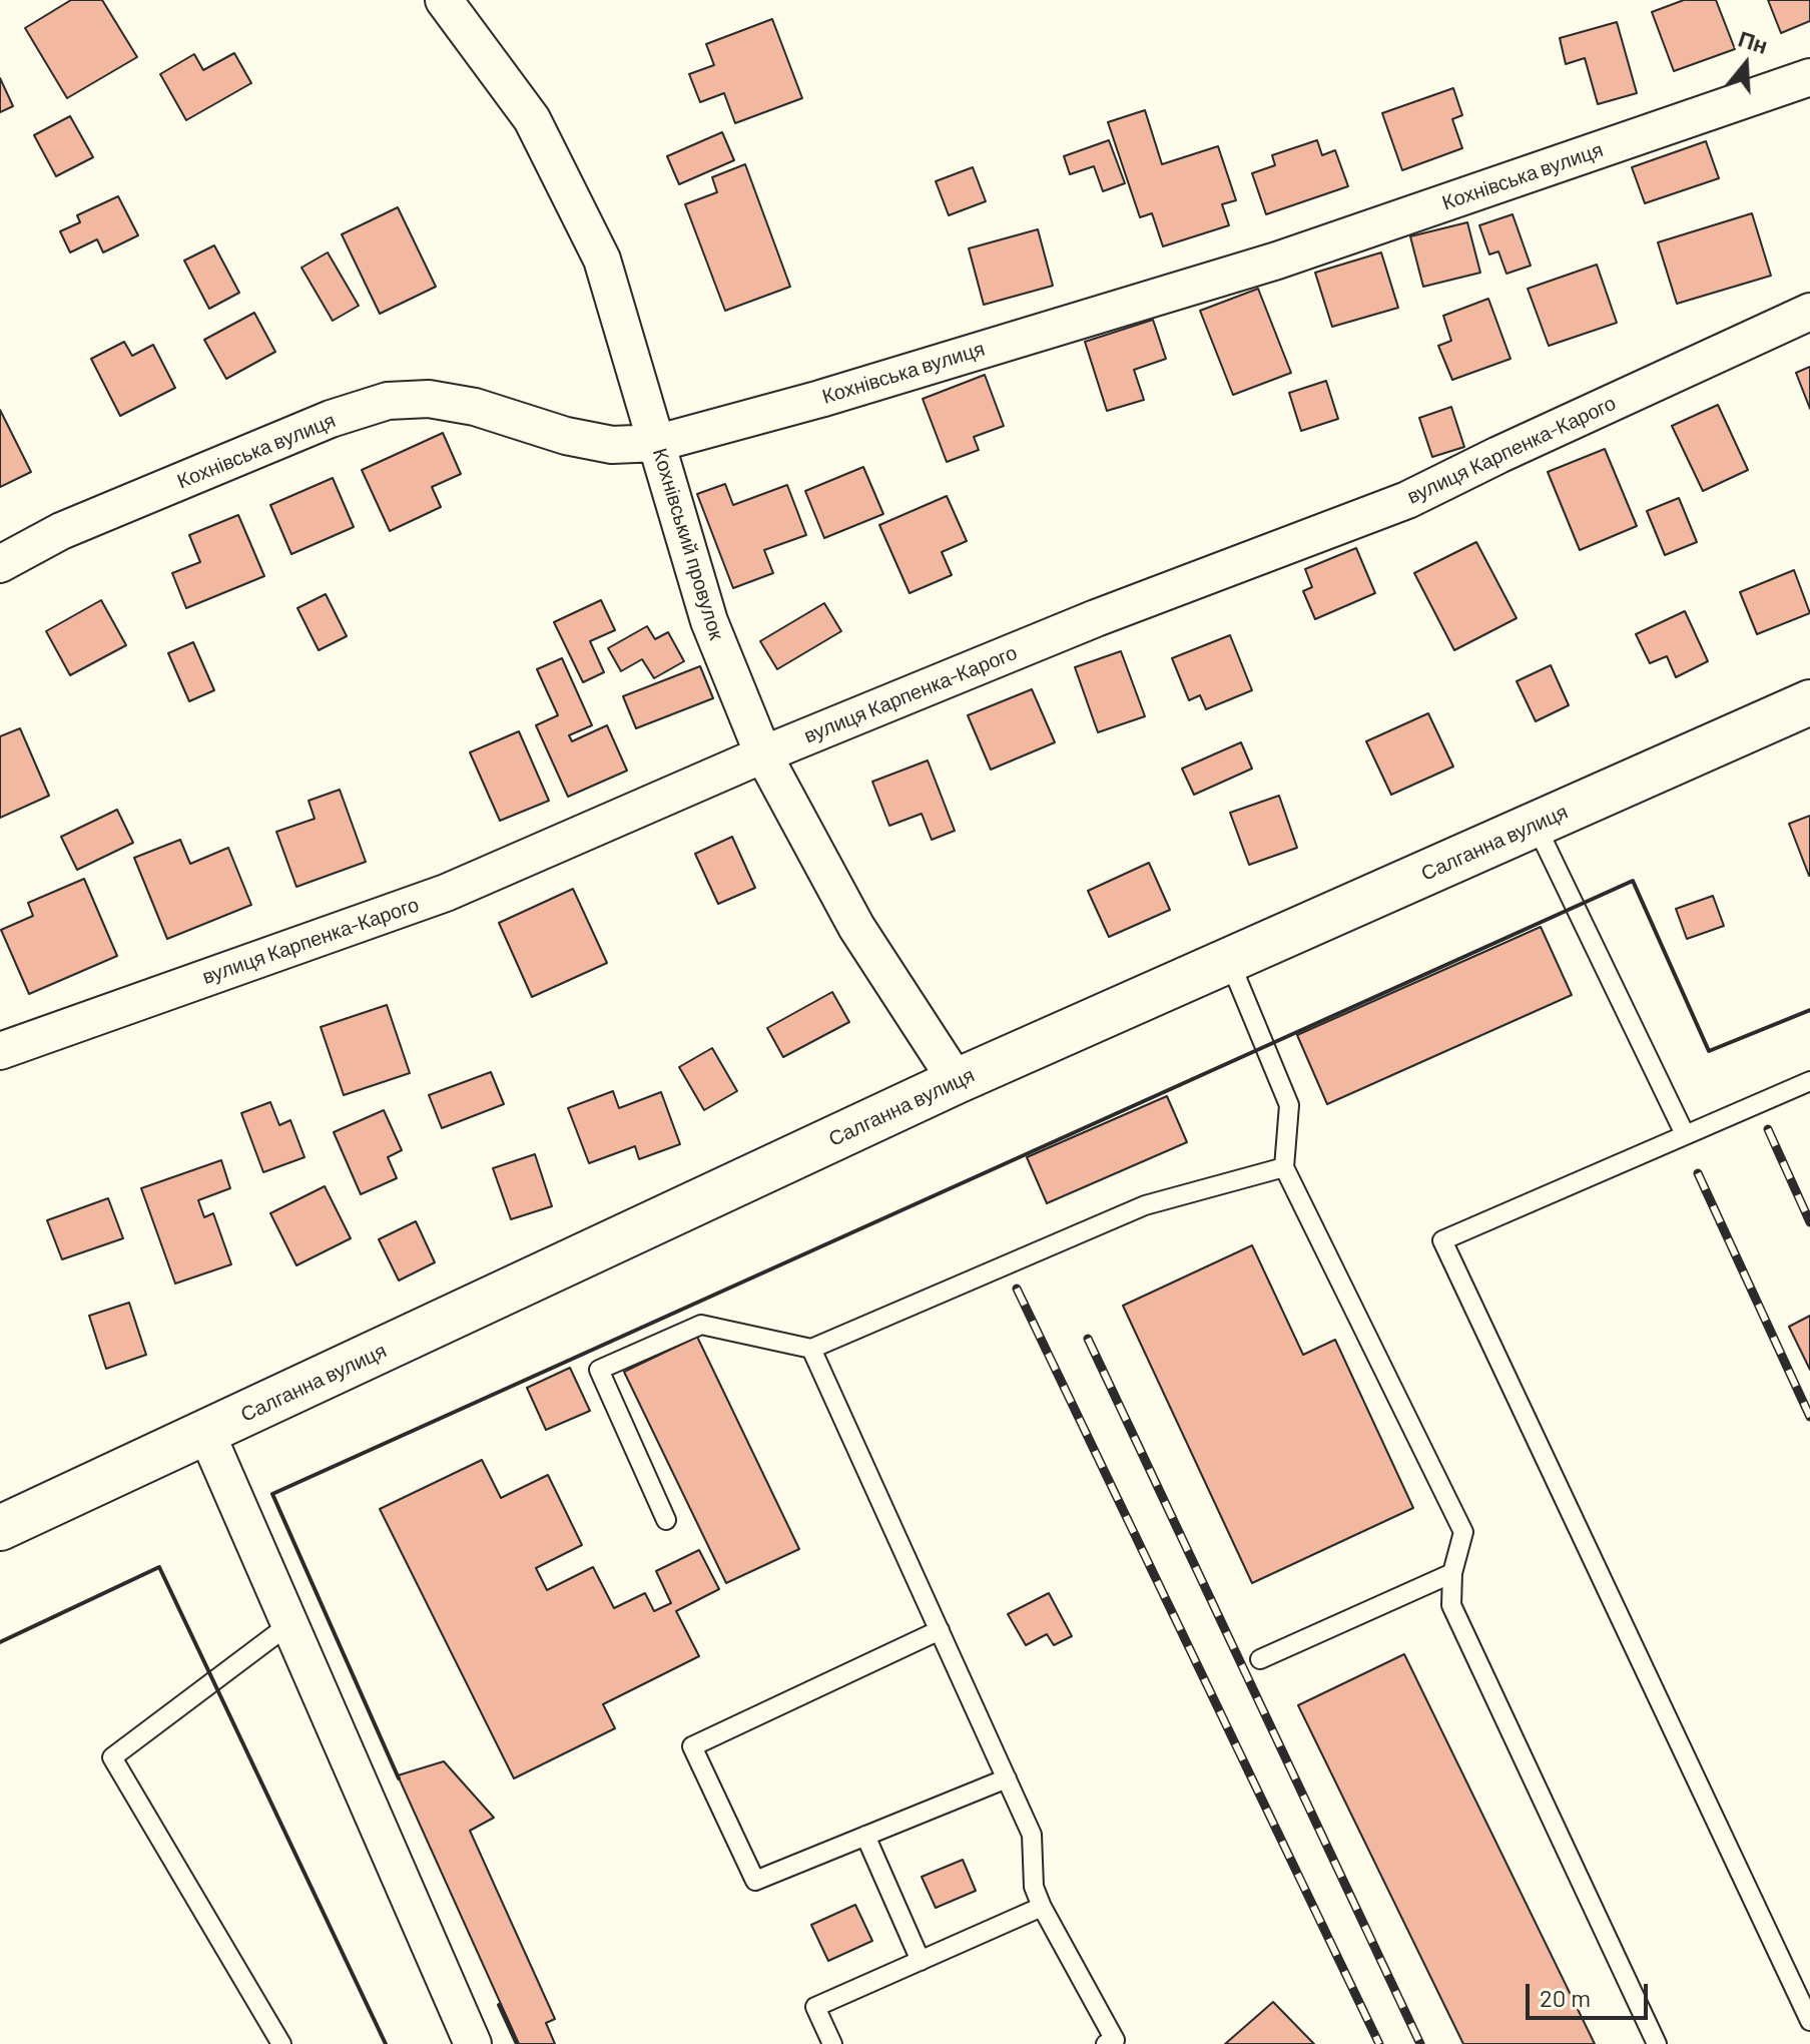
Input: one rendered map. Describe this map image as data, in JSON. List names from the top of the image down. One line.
{"streets":{"street":["Кохнівська вулиця","вулиця Карпенка-Карого","Кохнівський провулок","Салганна вулиця"]},"crossings":[["Кохнівська вулиця","Кохнівський провулок"],["вулиця Карпенка-Карого","Кохнівський провулок"],["Кохнівський провулок","Салганна вулиця"]],"scale_bar":"20 m","north":"top"}
